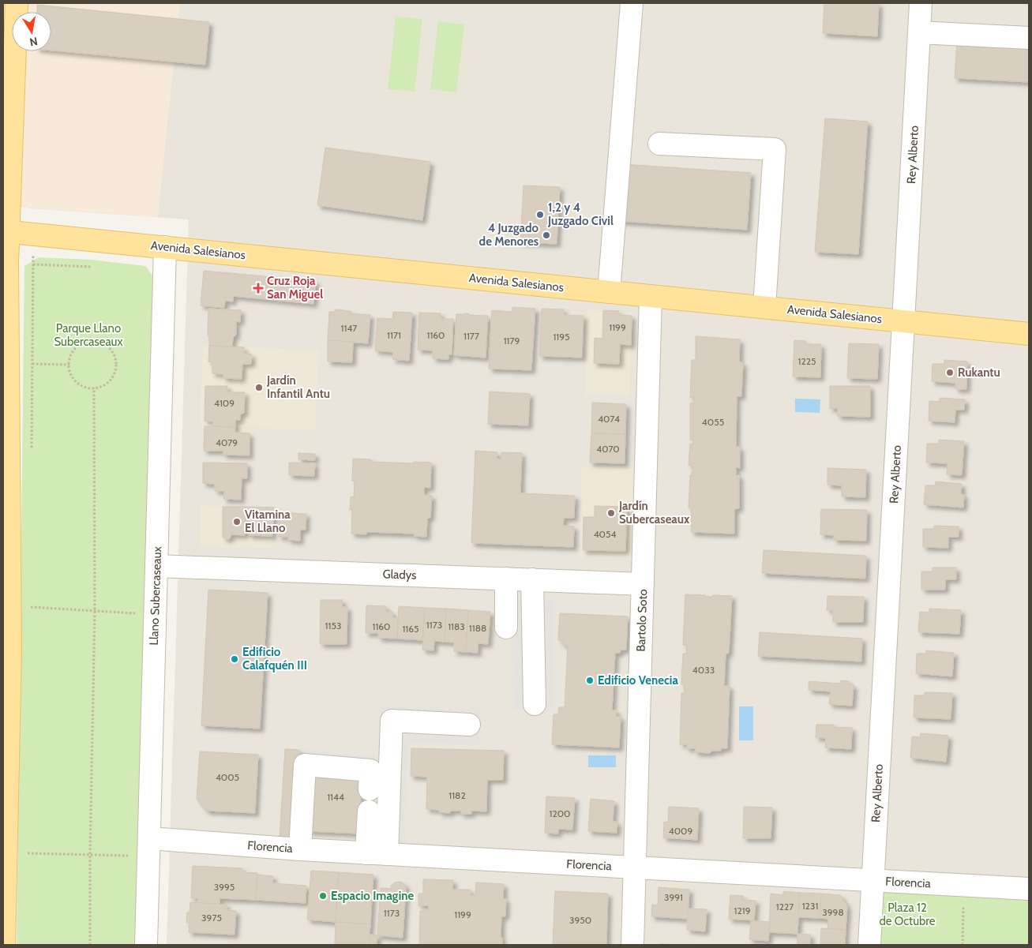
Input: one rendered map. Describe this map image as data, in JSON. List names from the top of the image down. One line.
{"streets":{"main road":["Avenida Salesianos"],"street":["Rey Alberto","Gladys","Llano Subercaseaux","Bartolo Soto","Florencia"]},"crossings":[["Rey Alberto","Avenida Salesianos"],["Rey Alberto","Florencia"],["Avenida Salesianos","Llano Subercaseaux"],["Avenida Salesianos","Bartolo Soto"],["Gladys","Llano Subercaseaux"],["Gladys","Bartolo Soto"],["Llano Subercaseaux","Florencia"],["Bartolo Soto","Florencia"]],"parks":["Parque Llano Subercaseaux","Plaza 12 de Octubre"],"places":{"other":["1,2 y 4 Juzgado Civil","4 Juzgado de Menores","Rukantu","Jardín Infantil Antu","Jardín Subercaseaux","Vitamina El Llano","Edificio Calafquén III","Edificio Venecia","Espacio Imagine"],"health":["Cruz Roja San Miguel"]},"house_numbers":["1199","1147","1171","1160","1177","1195","1179","1225","4109","4074","4055","4079","4070","4054","1173","1153","1160","1183","1188","1165","4033","4005","1182","1144","1200","4009","3995","3991","1231","1227","1219","3998","1173","1199","3975","3950"],"north":"bottom"}
